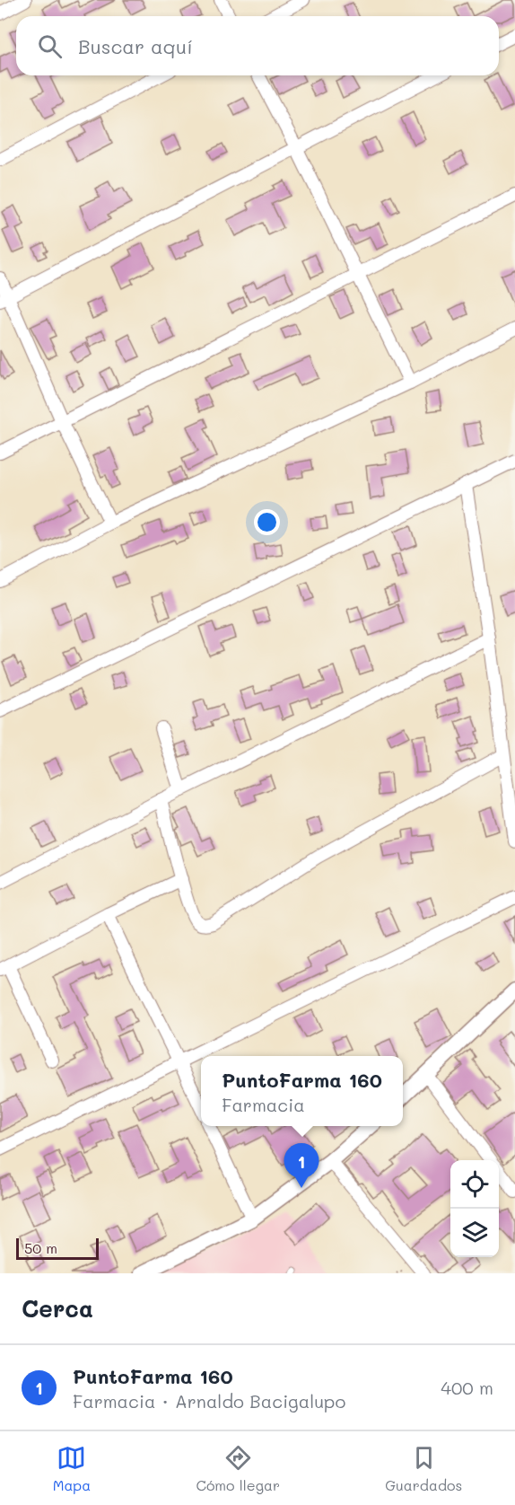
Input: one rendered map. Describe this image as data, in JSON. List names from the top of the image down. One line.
{"scale_bar":"50 m","page":{"search":"Buscar aquí","popup":["PuntoFarma 160","Farmacia"],"pins":"1","scale":"50 m","heading":"Cerca","list":[{"mark":"1","name":"PuntoFarma 160","note":"Farmacia · Arnaldo Bacigalupo","value":"400 m"}],"nav":["Mapa","Cómo llegar","Guardados"]}}
